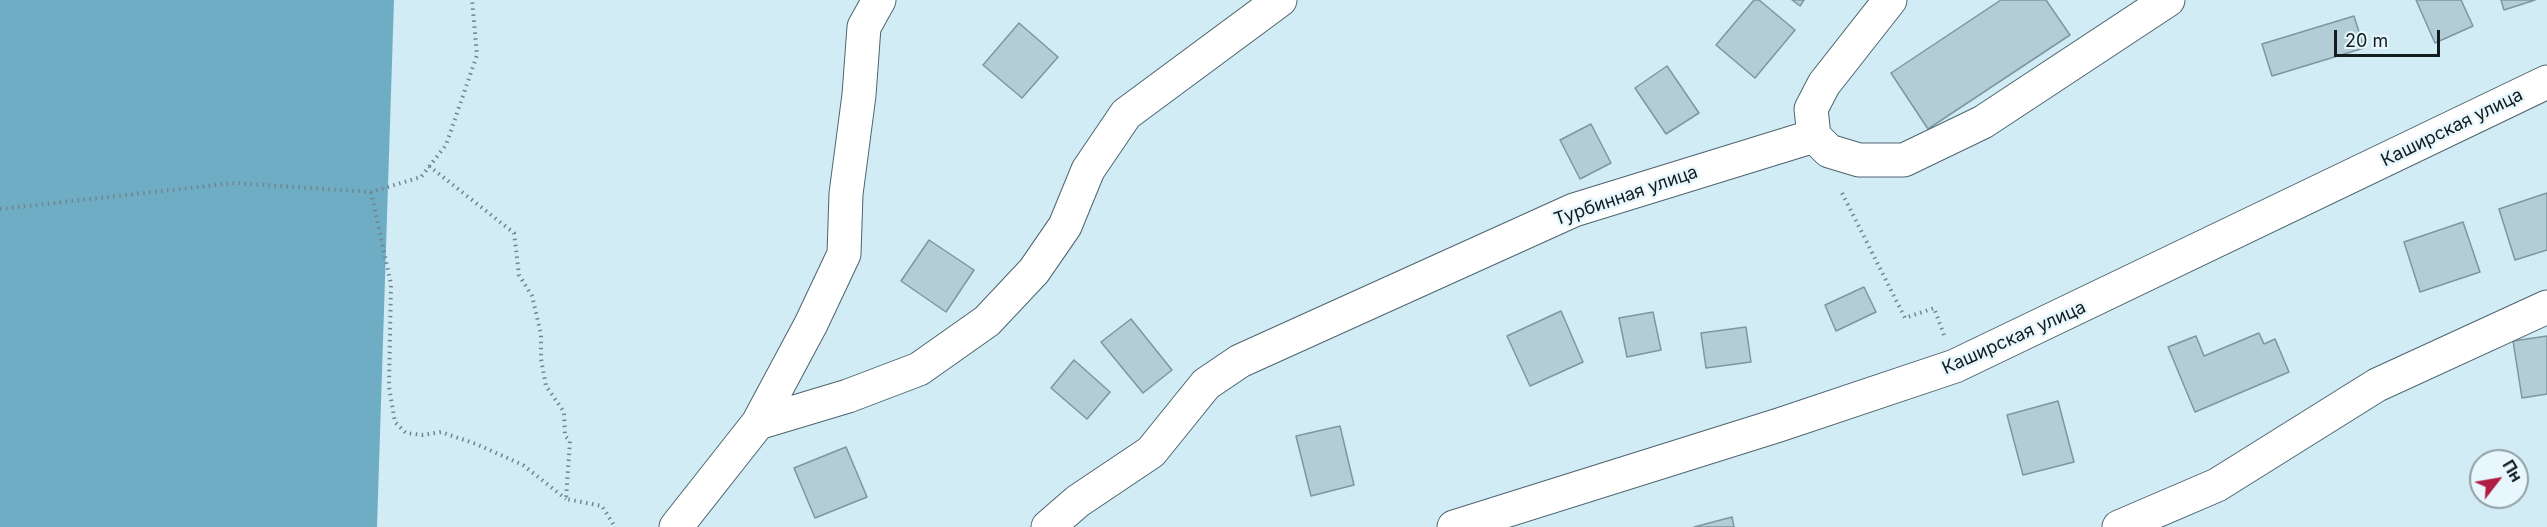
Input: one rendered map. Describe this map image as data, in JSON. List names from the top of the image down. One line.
{"streets":{"street":["Каширская улица","Турбинная улица"]},"scale_bar":"20 m","north":"top right"}
